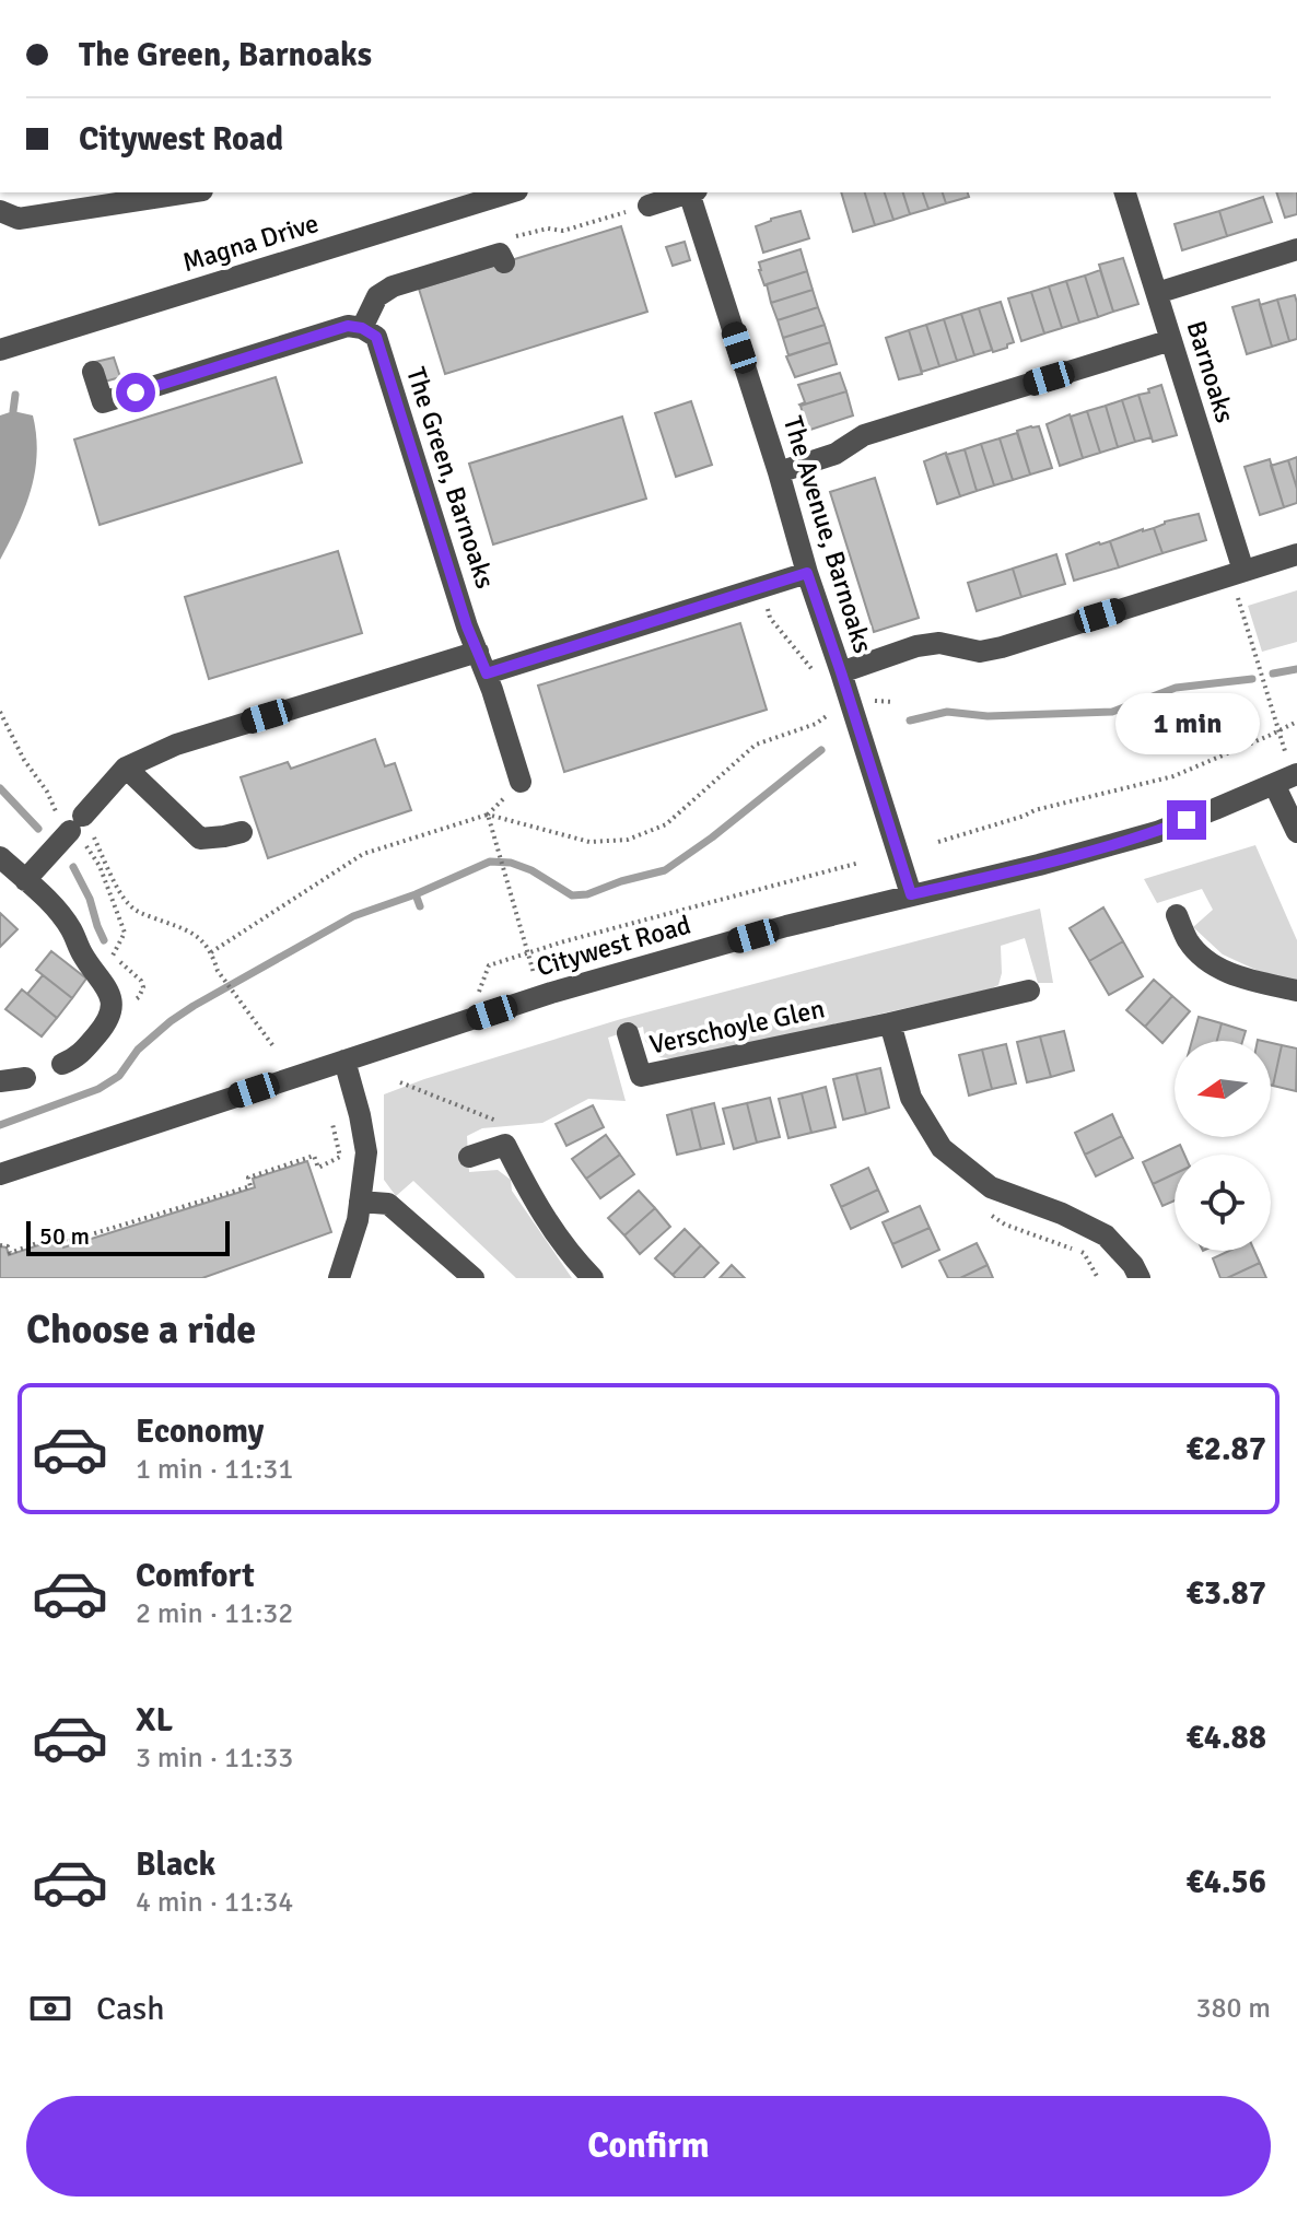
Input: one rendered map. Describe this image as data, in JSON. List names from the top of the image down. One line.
{"streets":{"street":["Magna Drive","Barnoaks","The Green, Barnoaks","The Avenue, Barnoaks","Citywest Road","Verschoyle Glen"]},"crossings":[["The Avenue, Barnoaks","Citywest Road"]],"scale_bar":"50 m","north":"left","page":{"banner":["The Green, Barnoaks","Citywest Road"],"bubble":"1 min","scale":"50 m","heading":"Choose a ride","list":[{"name":"Economy","note":"1 min · 11:31","value":"€2.87"},{"name":"Comfort","note":"2 min · 11:32","value":"€3.87"},{"name":"XL","note":"3 min · 11:33","value":"€4.88"},{"name":"Black","note":"4 min · 11:34","value":"€4.56"}],"pay":["Cash","380 m"],"buttons":"Confirm"}}
